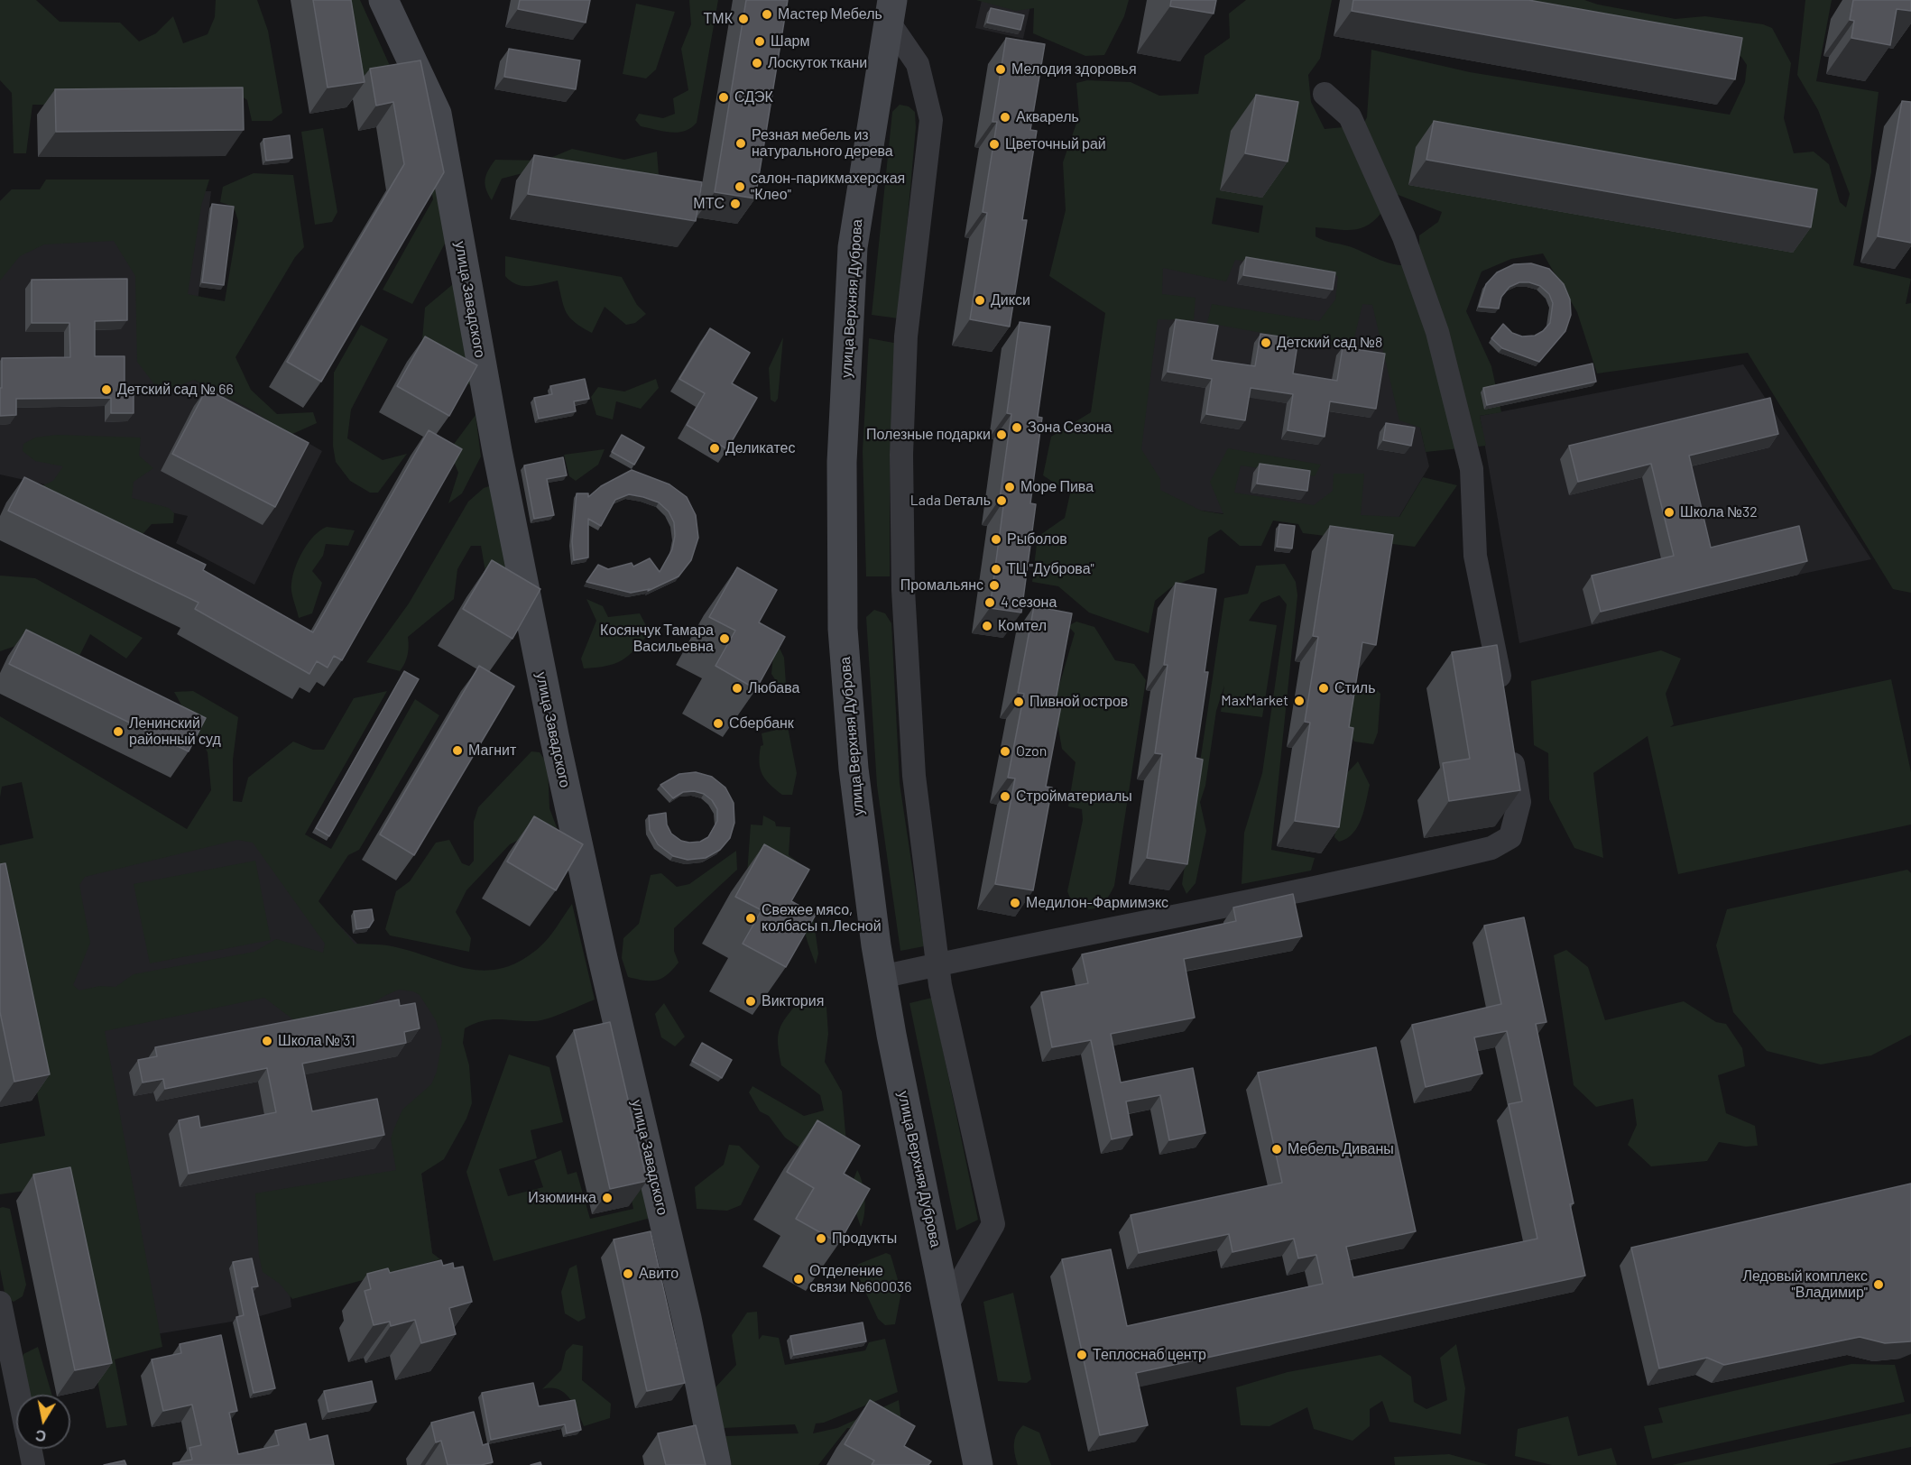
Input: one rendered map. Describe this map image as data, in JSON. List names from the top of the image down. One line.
{"streets":{"street":["улица Верхняя Дуброва","улица Завадского"]},"places":["Мастер Мебель","ТМК","Шарм","Лоскуток ткани","Мелодия здоровья","СДЭК","Акварель","Резная мебель из натурального дерева","Цветочный рай","салон-парикмахерская \"Клео\"","МТС","Дикси","Детский сад №8","Детский сад № 66","Зона Сезона","Полезные подарки","Деликатес","Море Пива","Lada Dеталь","Школа №32","Рыболов","ТЦ \"Дуброва\"","Промальянс","4 сезона","Комтел","Косянчук Тамара Васильевна","Любава","Стиль","MaxMarket","Пивной остров","Сбербанк","Ленинский районный суд","Магнит","Ozon","Стройматериалы","Медилон-Фармимэкс","Свежее мясо, колбасы п.Лесной","Виктория","Школа № 31","Мебель Диваны","Изюминка","Продукты","Авито","Отделение связи №600036","Ледовый комплекс \"Владимир\"","Теплоснаб центр"],"north":"bottom"}
